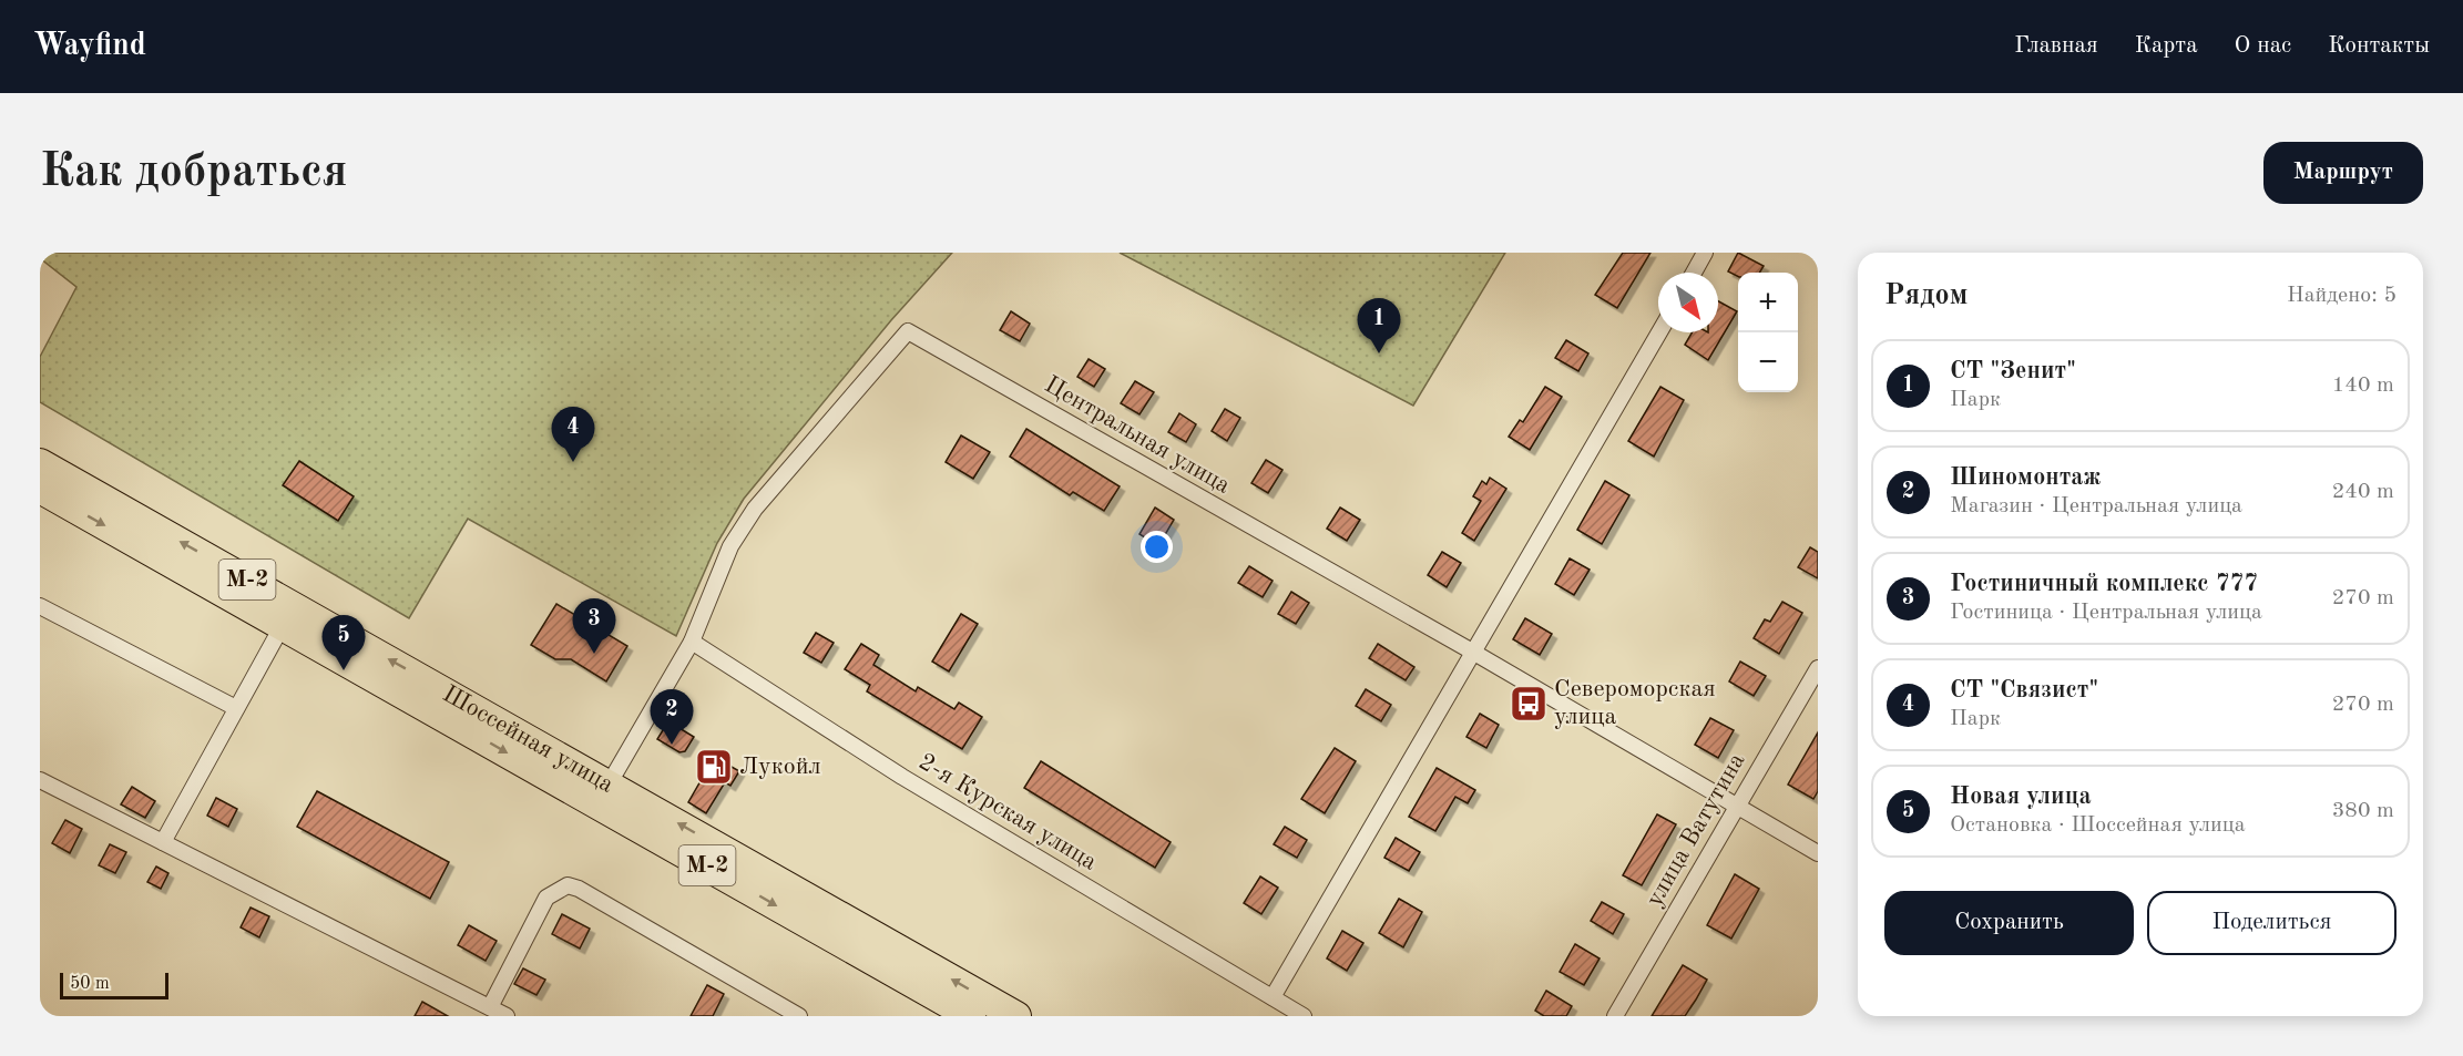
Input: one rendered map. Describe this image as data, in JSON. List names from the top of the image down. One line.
{"streets":{"highway":["М-2","Шоссейная улица"],"street":["Центральная улица","2-я Курская улица","улица Ватутина"]},"crossings":[["Центральная улица","Шоссейная улица"],["Центральная улица","2-я Курская улица"],["Центральная улица","улица Ватутина"]],"places":{"bus stop":["Североморская улица"],"fuel station":["Лукойл"]},"scale_bar":"50 m","north":"bottom right","page":{"header":"Wayfind","nav":["Главная","Карта","О нас","Контакты"],"buttons":["Маршрут",["Сохранить","Поделиться"]],"title":"Как добраться","heading":["Рядом","Найдено: 5"],"map_buttons":["+","−"],"pins":["1","4","3","5","2"],"list":[{"mark":"1","name":"СТ \"Зенит\"","note":"Парк","value":"140 m"},{"mark":"2","name":"Шиномонтаж","note":"Магазин · Центральная улица","value":"240 m"},{"mark":"3","name":"Гостиничный комплекс 777","note":"Гостиница · Центральная улица","value":"270 m"},{"mark":"4","name":"СТ \"Связист\"","note":"Парк","value":"270 m"},{"mark":"5","name":"Новая улица","note":"Остановка · Шоссейная улица","value":"380 m"}],"scale":"50 m"}}
